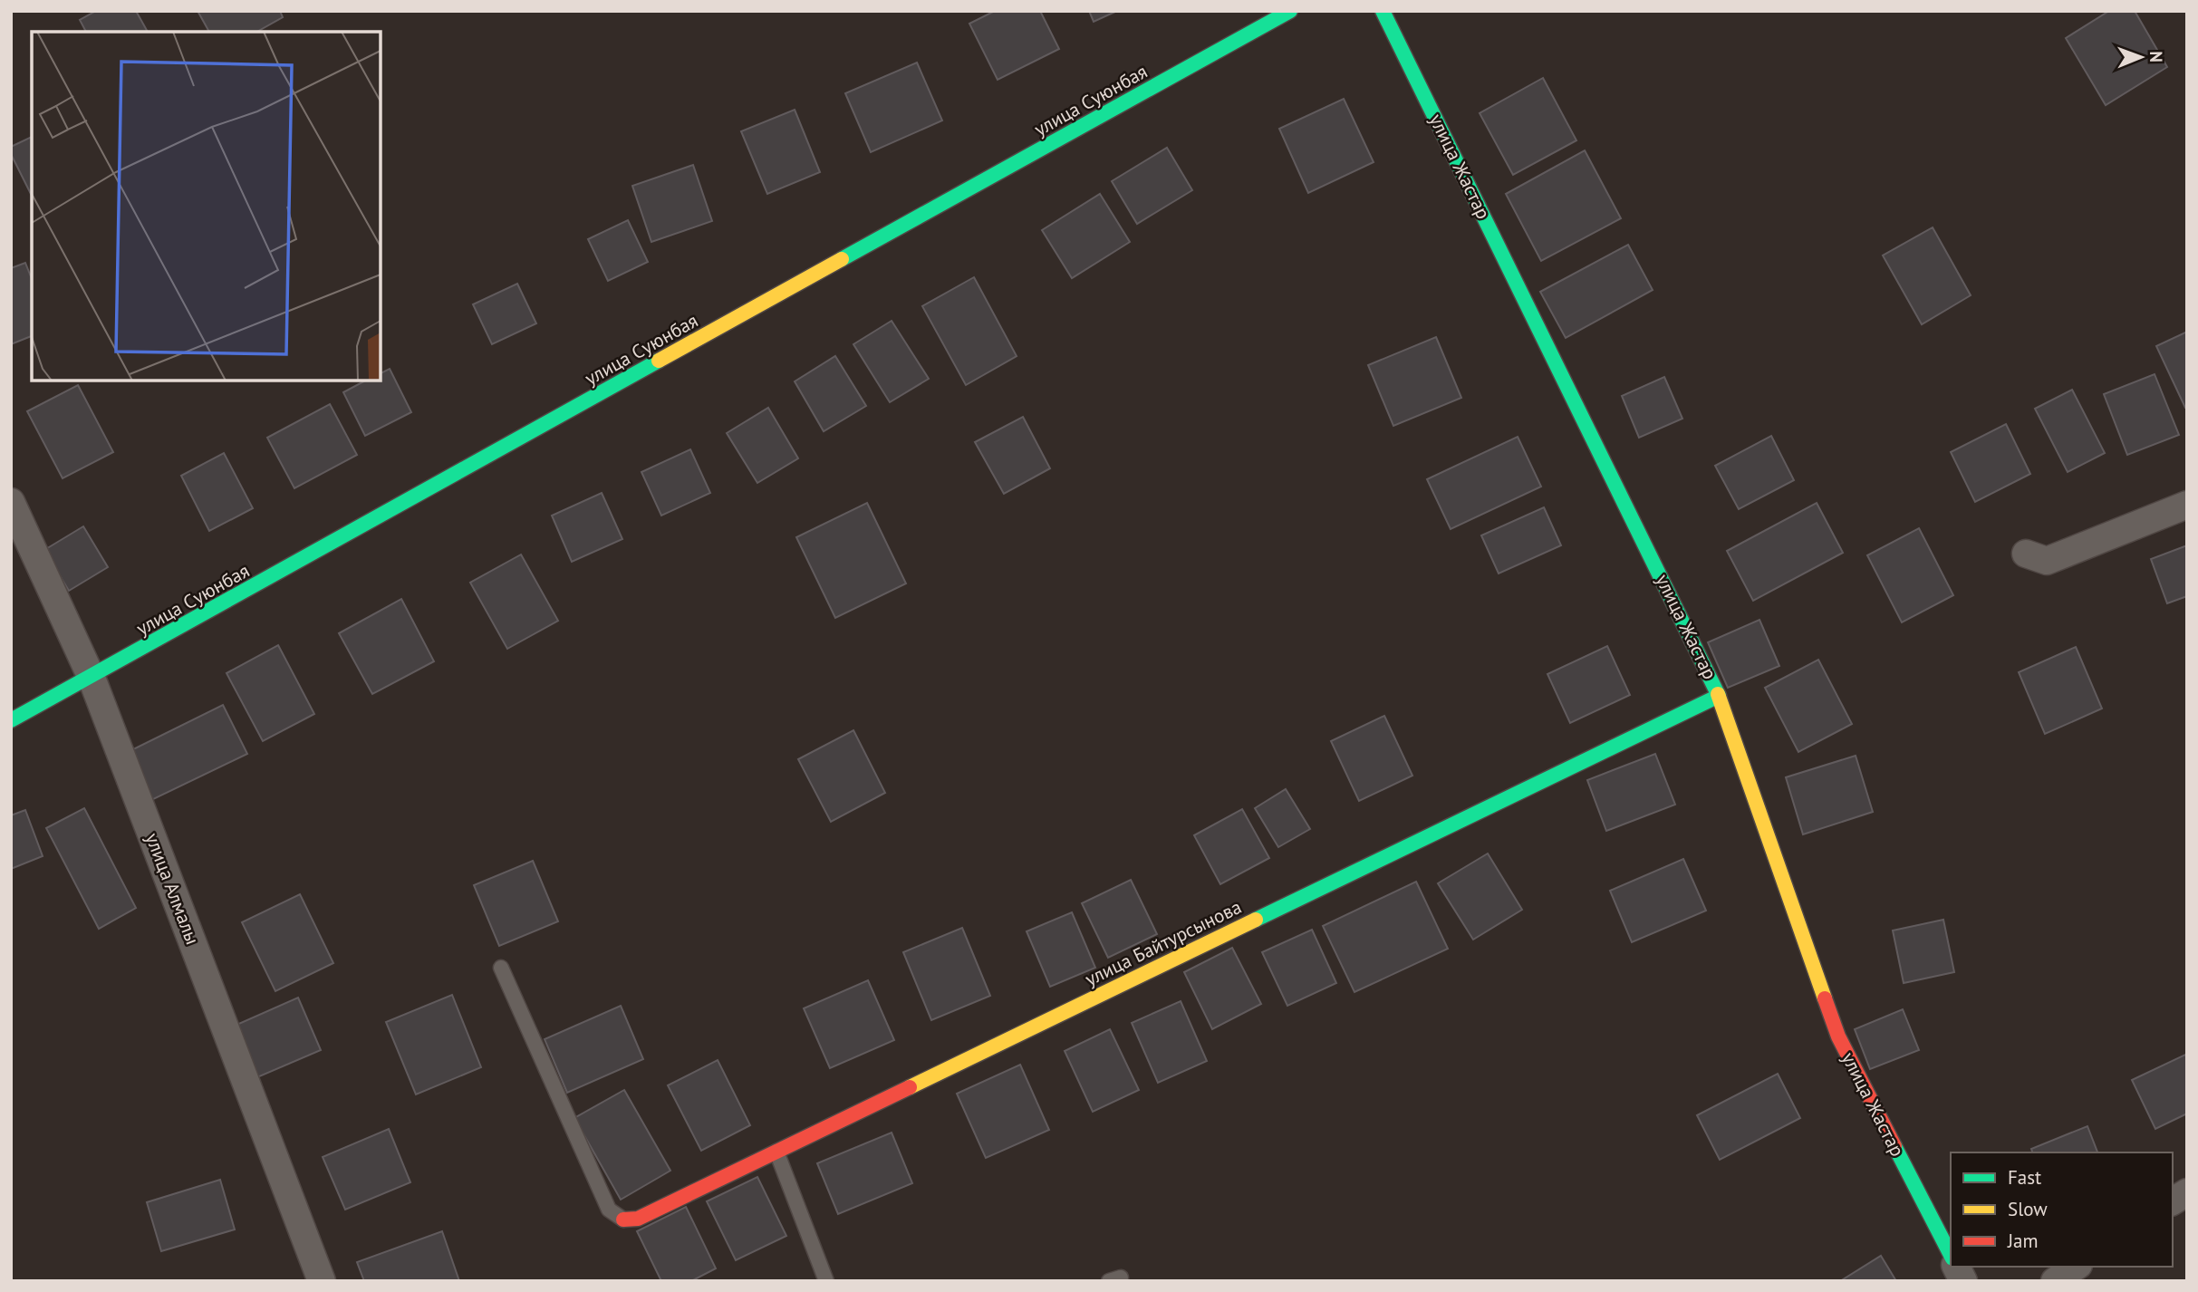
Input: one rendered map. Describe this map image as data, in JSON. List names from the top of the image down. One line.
{"streets":{"street":["улица Суюнбая","улица Жастар","улица Алмалы","улица Байтурсынова"]},"crossings":[["улица Суюнбая","улица Алмалы"],["улица Жастар","улица Байтурсынова"]],"legend":["Fast","Slow","Jam"],"north":"right"}
